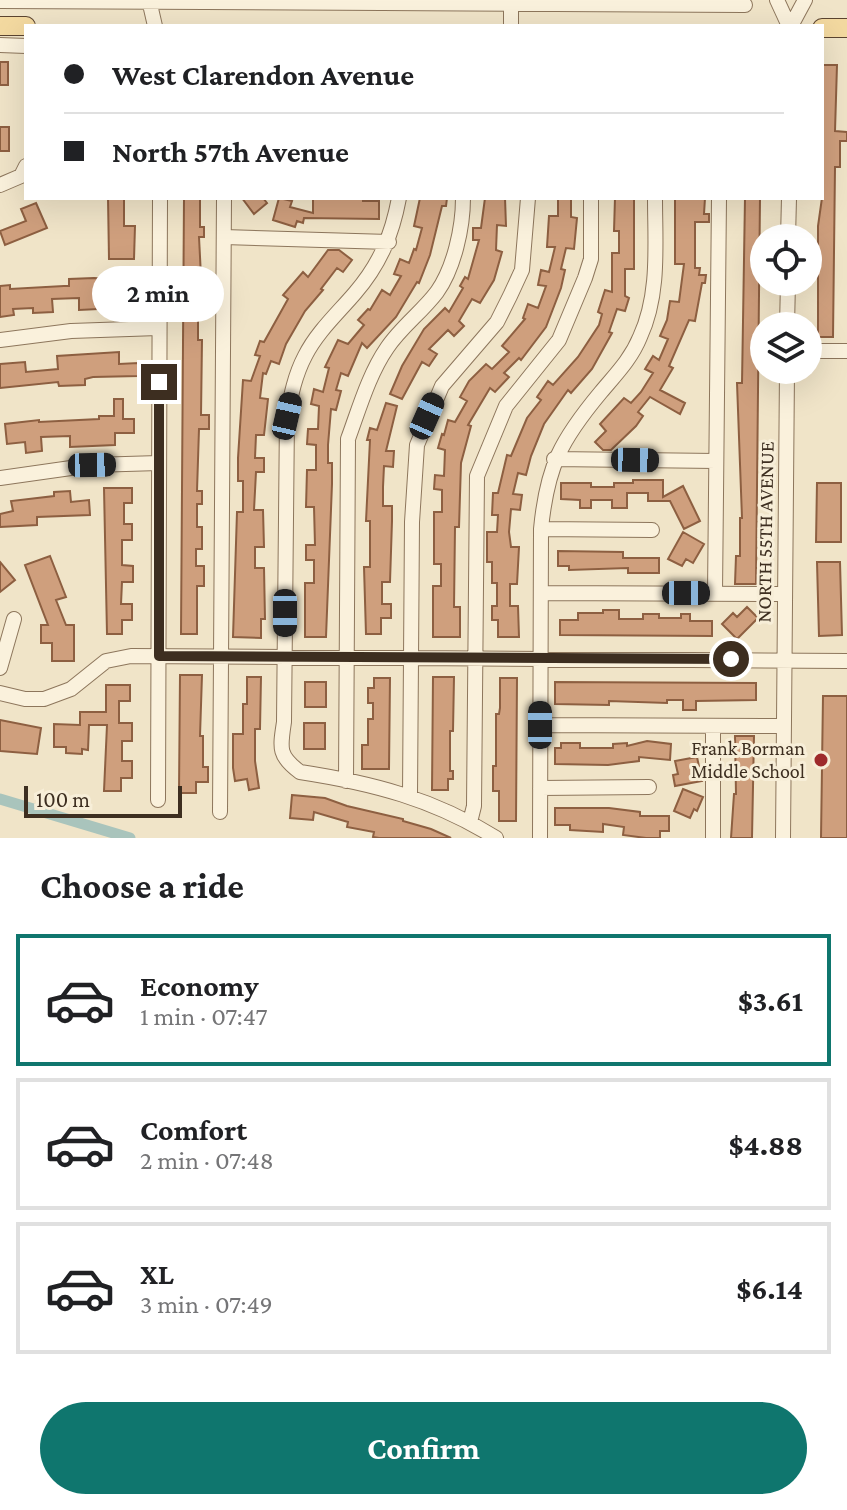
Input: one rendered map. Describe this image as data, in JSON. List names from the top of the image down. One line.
{"streets":{"street":["NORTH 55TH AVENUE"]},"places":["Frank Borman Middle School"],"scale_bar":"100 m","page":{"banner":["West Clarendon Avenue","North 57th Avenue"],"bubble":"2 min","scale":"100 m","heading":"Choose a ride","list":[{"name":"Economy","note":"1 min · 07:47","value":"$3.61"},{"name":"Comfort","note":"2 min · 07:48","value":"$4.88"},{"name":"XL","note":"3 min · 07:49","value":"$6.14"}],"buttons":"Confirm"}}
